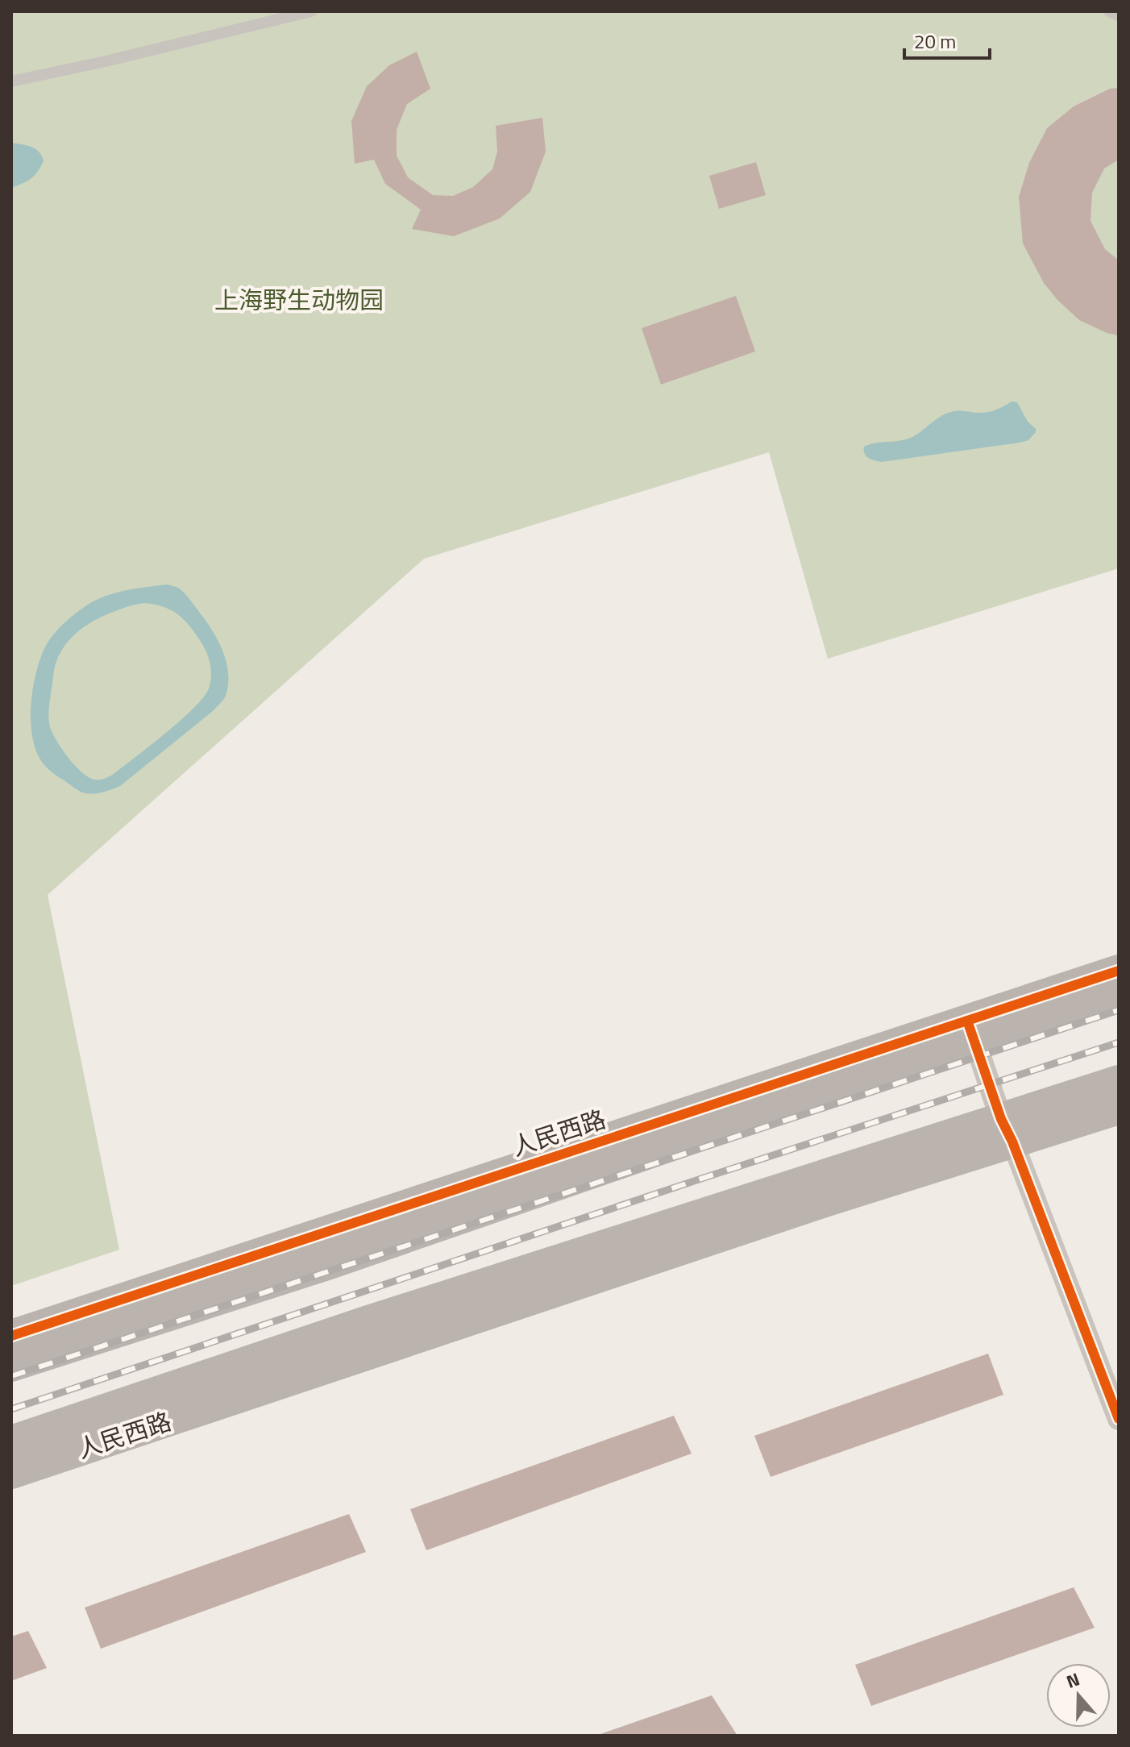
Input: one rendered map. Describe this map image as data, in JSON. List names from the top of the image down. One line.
{"streets":{"street":["人民西路"]},"parks":["上海野生动物园"],"scale_bar":"20 m","north":"top"}
